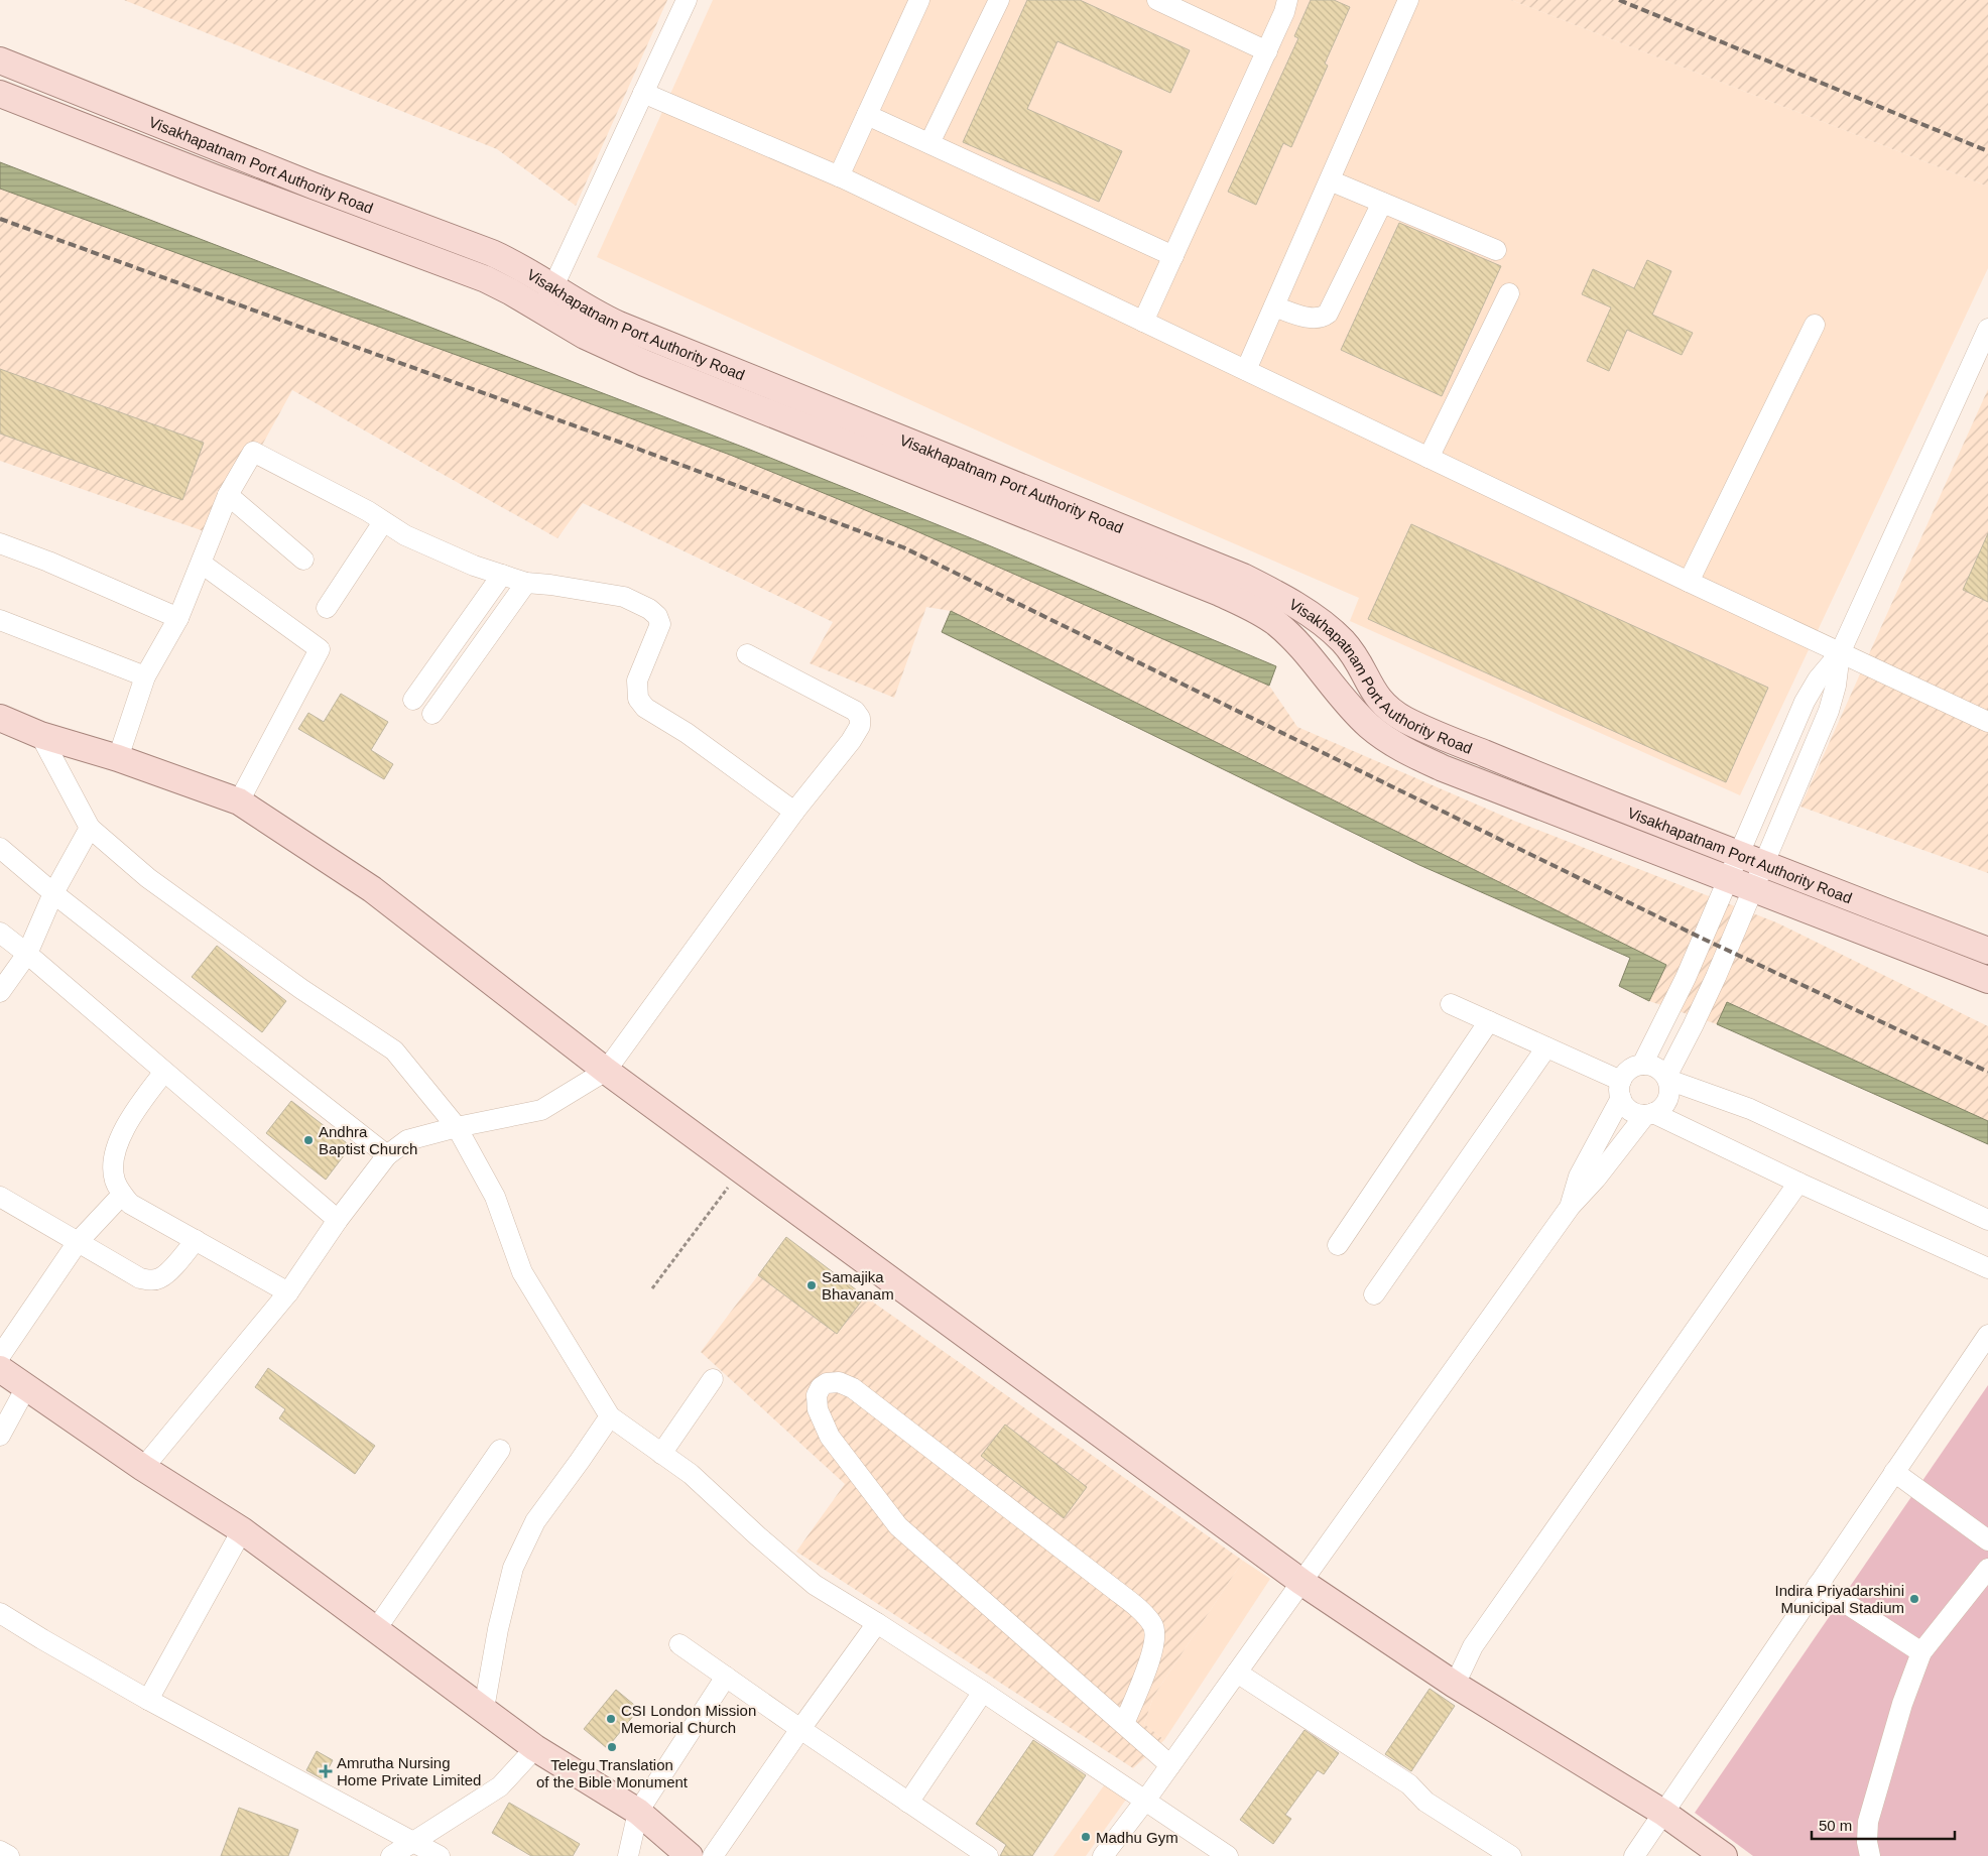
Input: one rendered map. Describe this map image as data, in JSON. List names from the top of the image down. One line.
{"streets":{"main road":["Visakhapatnam Port Authority Road"]},"places":{"other":["Andhra Baptist Church","Samajika Bhavanam","Indira Priyadarshini Municipal Stadium","CSI London Mission Memorial Church","Telegu Translation of the Bible Monument","Madhu Gym"],"health":["Amrutha Nursing Home Private Limited"]},"scale_bar":"50 m"}
